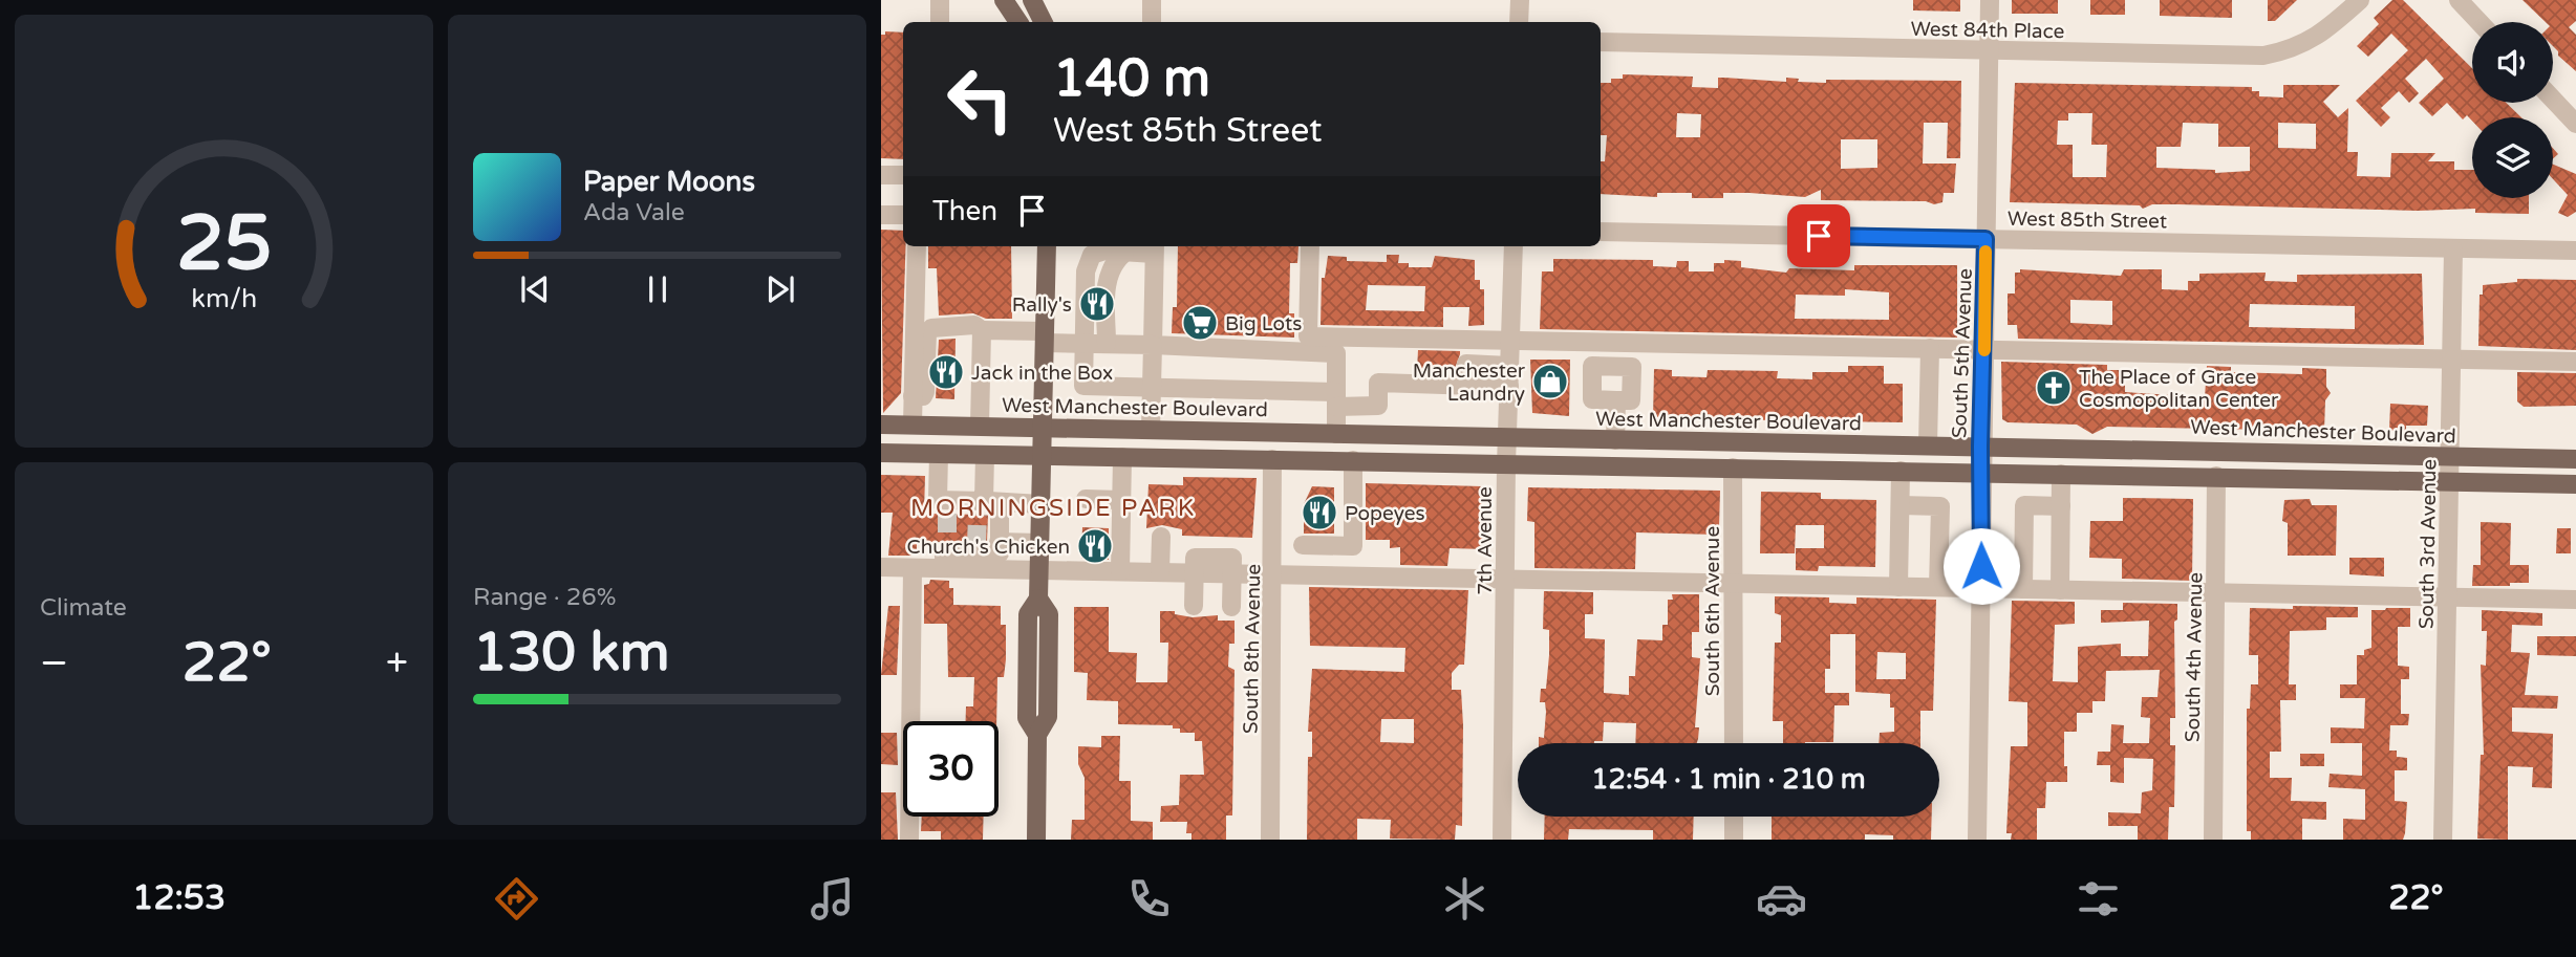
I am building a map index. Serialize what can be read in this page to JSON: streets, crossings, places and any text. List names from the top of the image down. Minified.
{"streets":{"main road":["West Manchester Boulevard"],"street":["West 84th Place","West 85th Street","South 5th Avenue","7th Avenue","South 3rd Avenue","South 6th Avenue","South 8th Avenue","South 4th Avenue"]},"crossings":[["West 84th Place","South 5th Avenue"],["West 85th Street","South 5th Avenue"],["West 85th Street","South 3rd Avenue"],["South 5th Avenue","West Manchester Boulevard"],["West Manchester Boulevard","7th Avenue"],["West Manchester Boulevard","South 3rd Avenue"]],"districts":["MORNINGSIDE PARK"],"places":{"restaurant":["Rally's","Jack in the Box","Popeyes","Church's Chicken"],"supermarket":["Big Lots"],"shop":["Manchester Laundry"],"church":["The Place of Grace Cosmopolitan Center"]},"page":{"turn":["140 m","West 85th Street"],"song":["Paper Moons","Ada Vale"],"then":"Then","tile":["Climate",["Range · 26%","130 km"]],"heat":["−","22°","+"],"limit":"30","trip":"12:54 · 1 min · 210 m","tabs":["12:53","22°"],"gauge":["25","km/h"]}}
